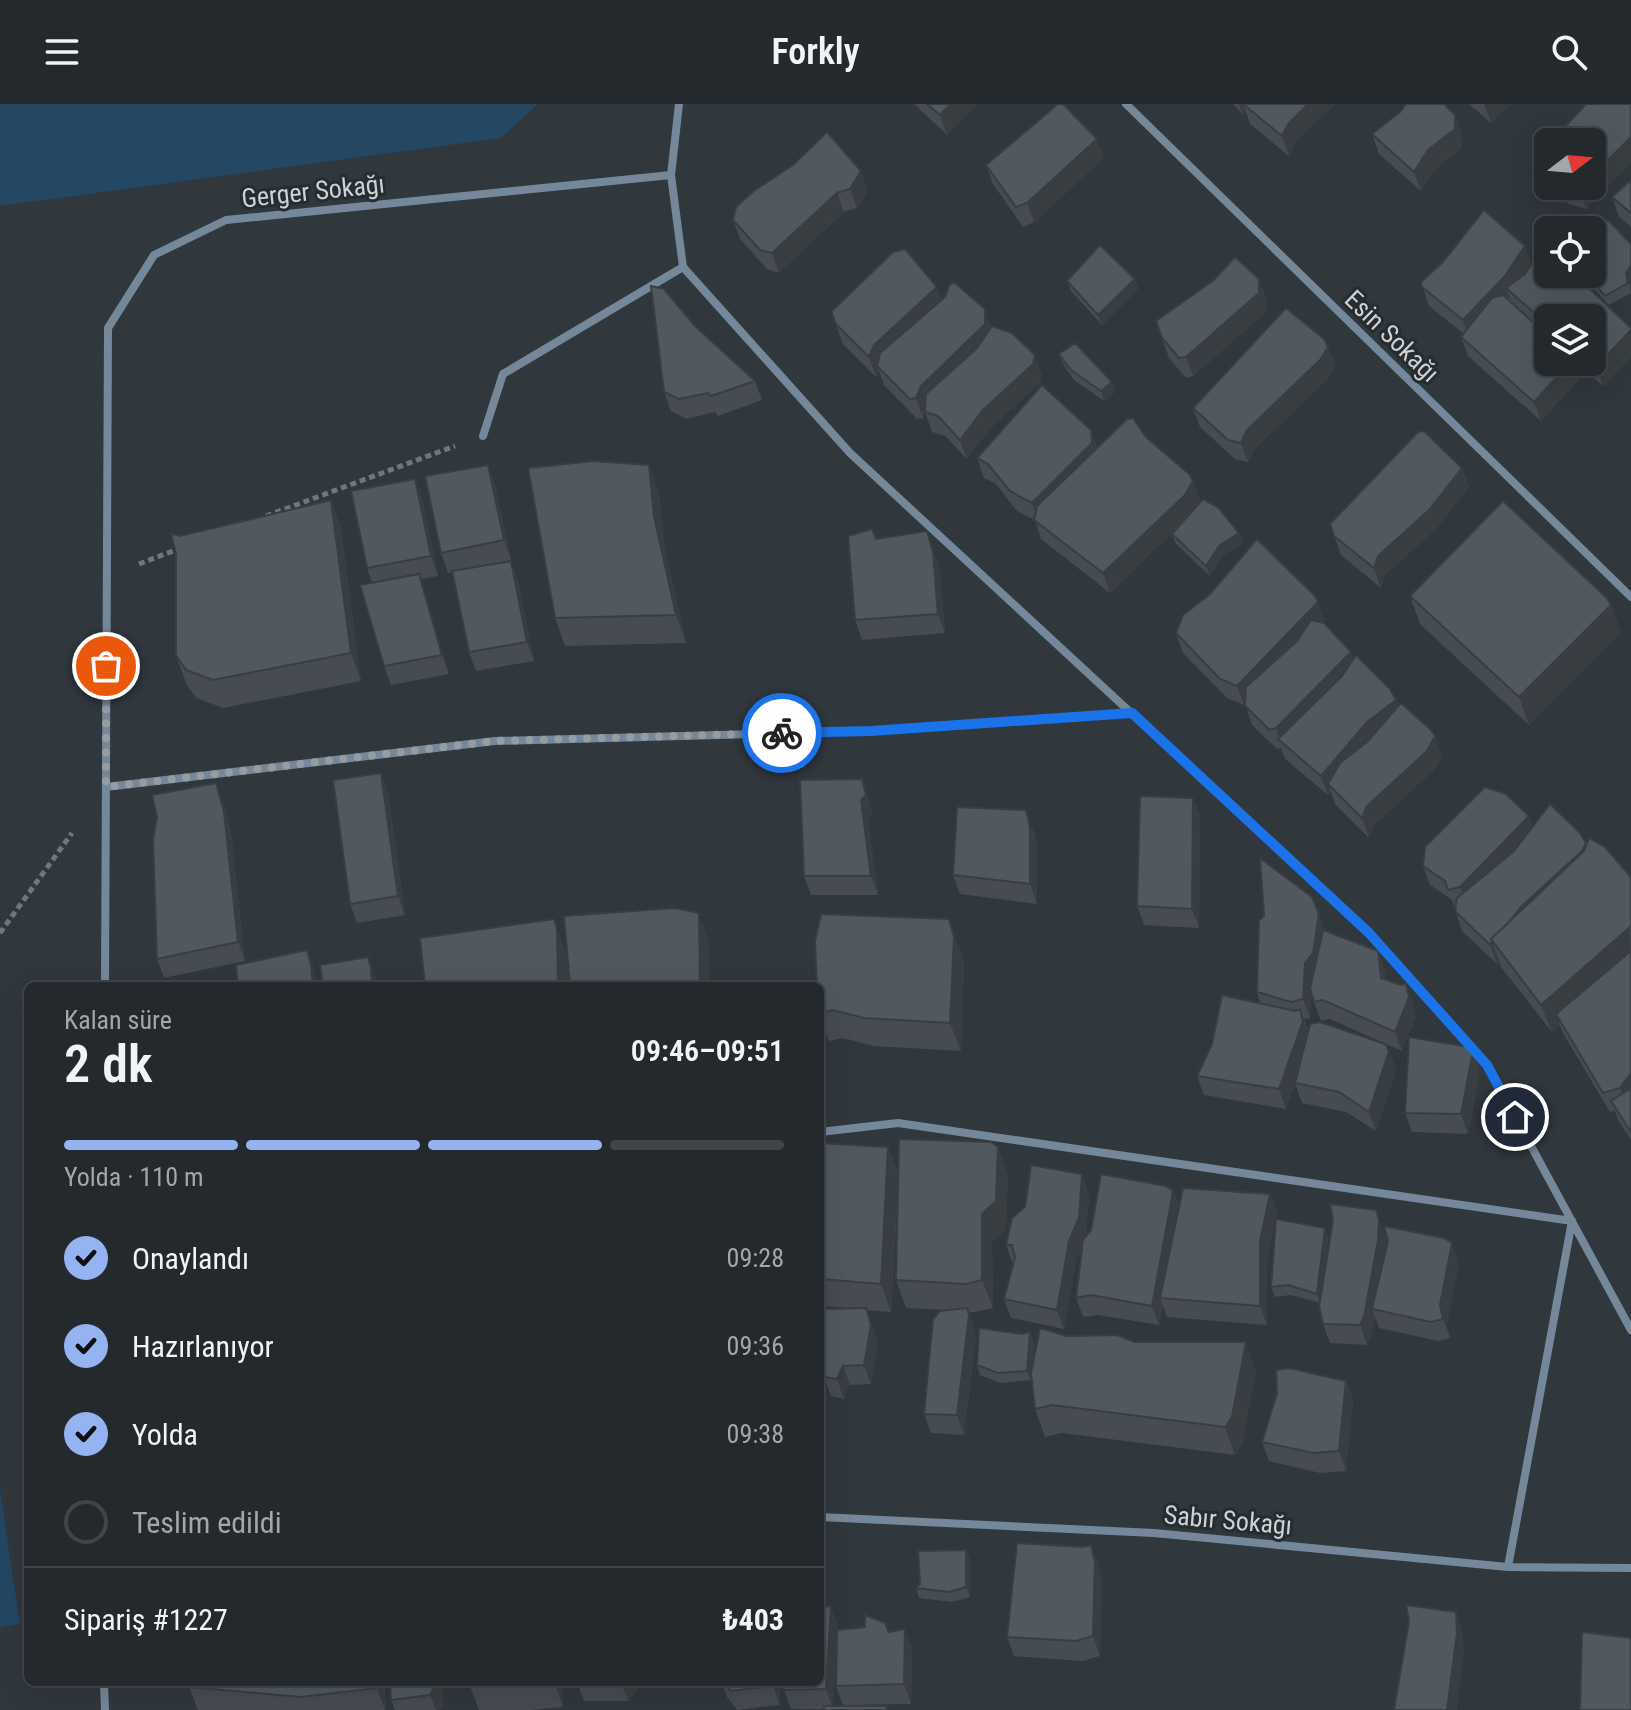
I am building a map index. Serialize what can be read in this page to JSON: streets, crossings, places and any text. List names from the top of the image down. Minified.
{"streets":{"street":["Gerger Sokağı","Esin Sokağı","Sabır Sokağı"]},"north":"right","page":{"header":"Forkly","heading":["2 dk","Kalan süre","09:46–09:51"],"panel":["Sipariş #1227","₺403"],"bar":"Yolda · 110 m","list":[["Onaylandı","09:28"],["Hazırlanıyor","09:36"],["Yolda","09:38"],"Teslim edildi"]}}
